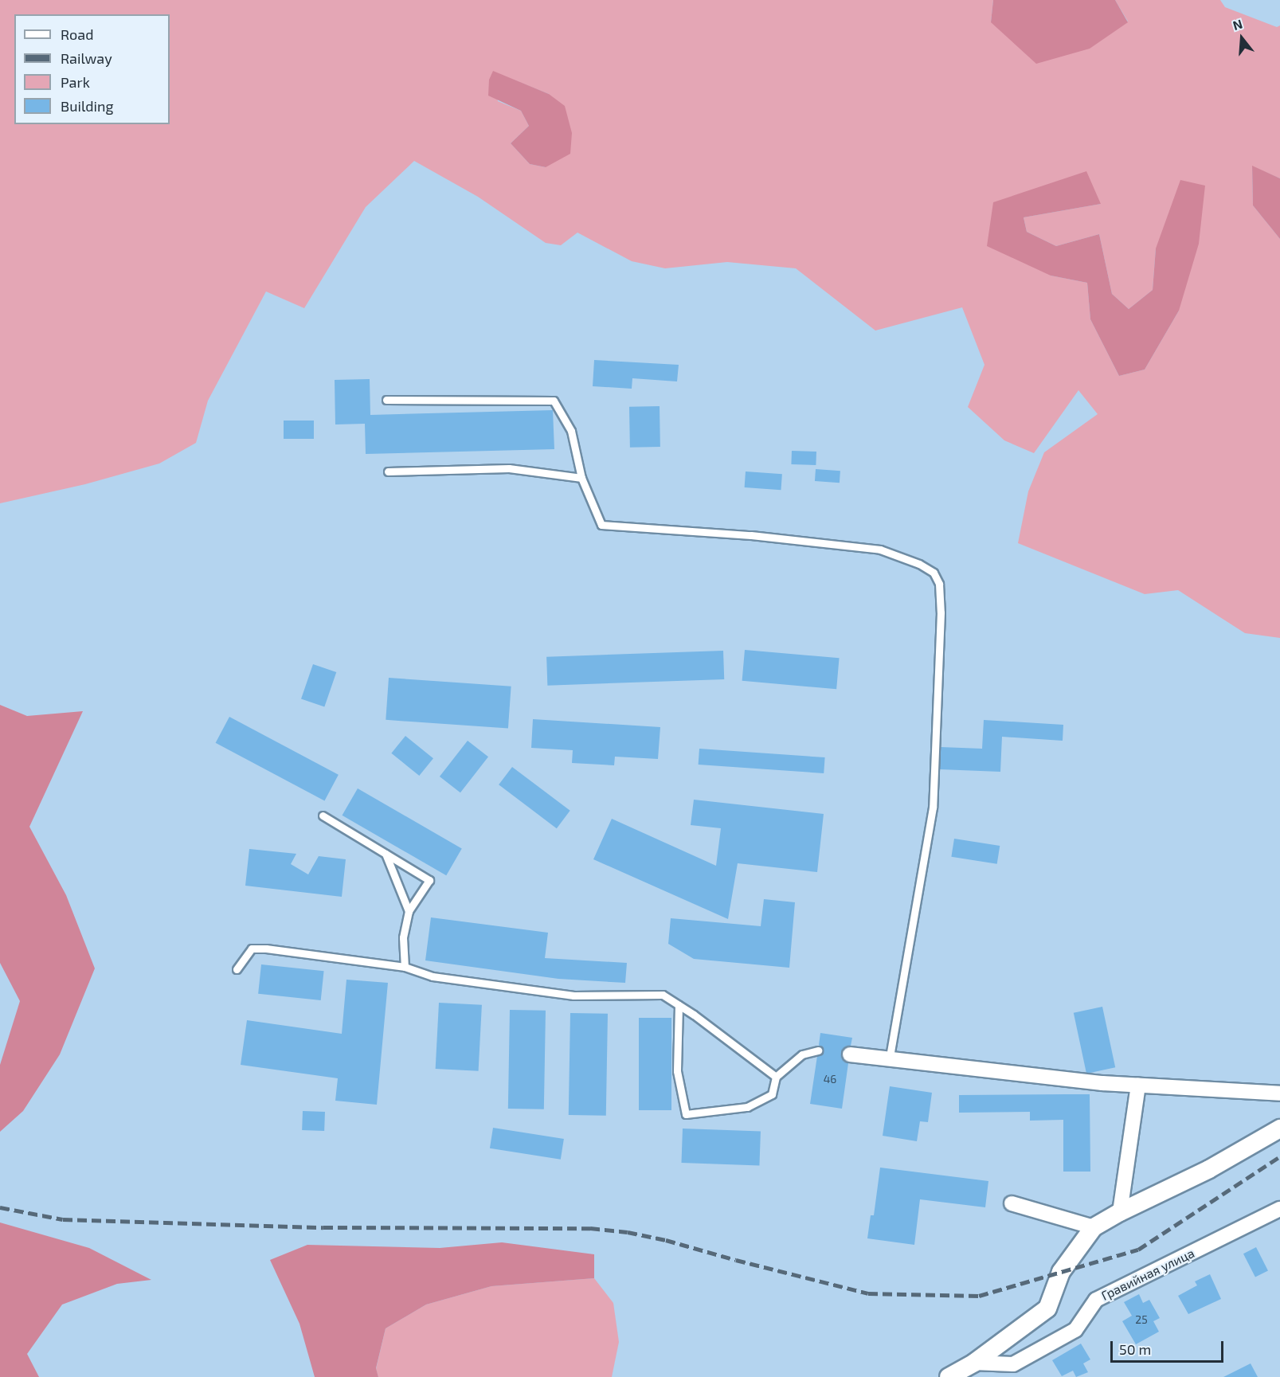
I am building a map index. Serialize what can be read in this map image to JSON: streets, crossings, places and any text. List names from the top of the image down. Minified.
{"streets":{"street":["Гравийная улица"]},"house_numbers":["46","25"],"legend":["Road","Railway","Park","Building"],"scale_bar":"50 m","north":"top"}
